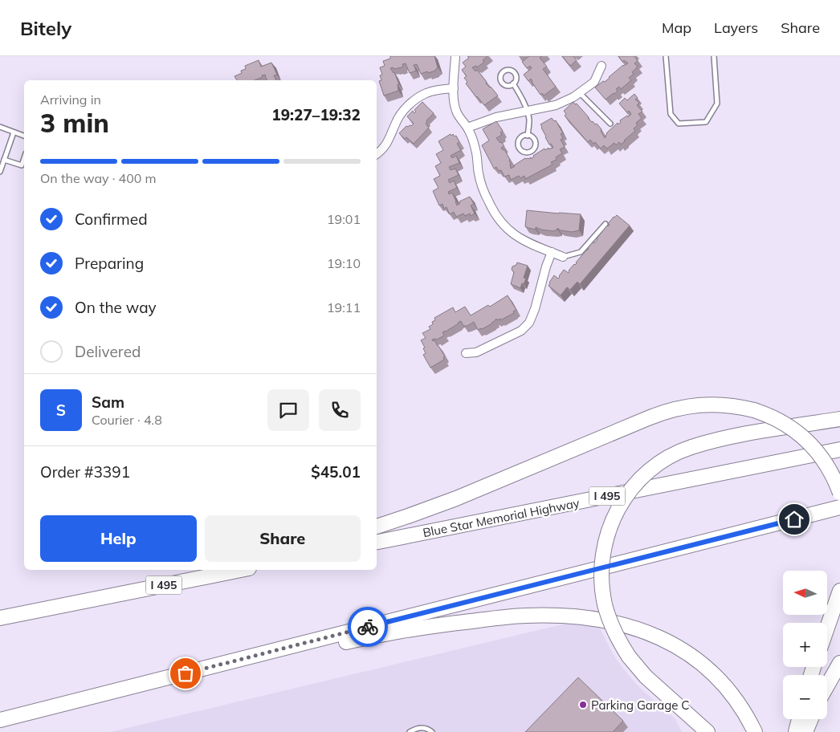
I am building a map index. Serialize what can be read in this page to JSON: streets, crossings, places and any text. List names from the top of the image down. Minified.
{"streets":{"highway":["I 495","Blue Star Memorial Highway"]},"places":["Parking Garage C"],"north":"left","page":{"header":"Bitely","nav":["Map","Layers","Share"],"heading":["3 min","Arriving in","19:27–19:32"],"panel":["Sam","Courier · 4.8","Order #3391","$45.01"],"bar":"On the way · 400 m","list":[["Confirmed","19:01"],["Preparing","19:10"],["On the way","19:11"],"Delivered"],"round":"S","buttons":["Help","Share"],"map_buttons":["+","−"]}}
